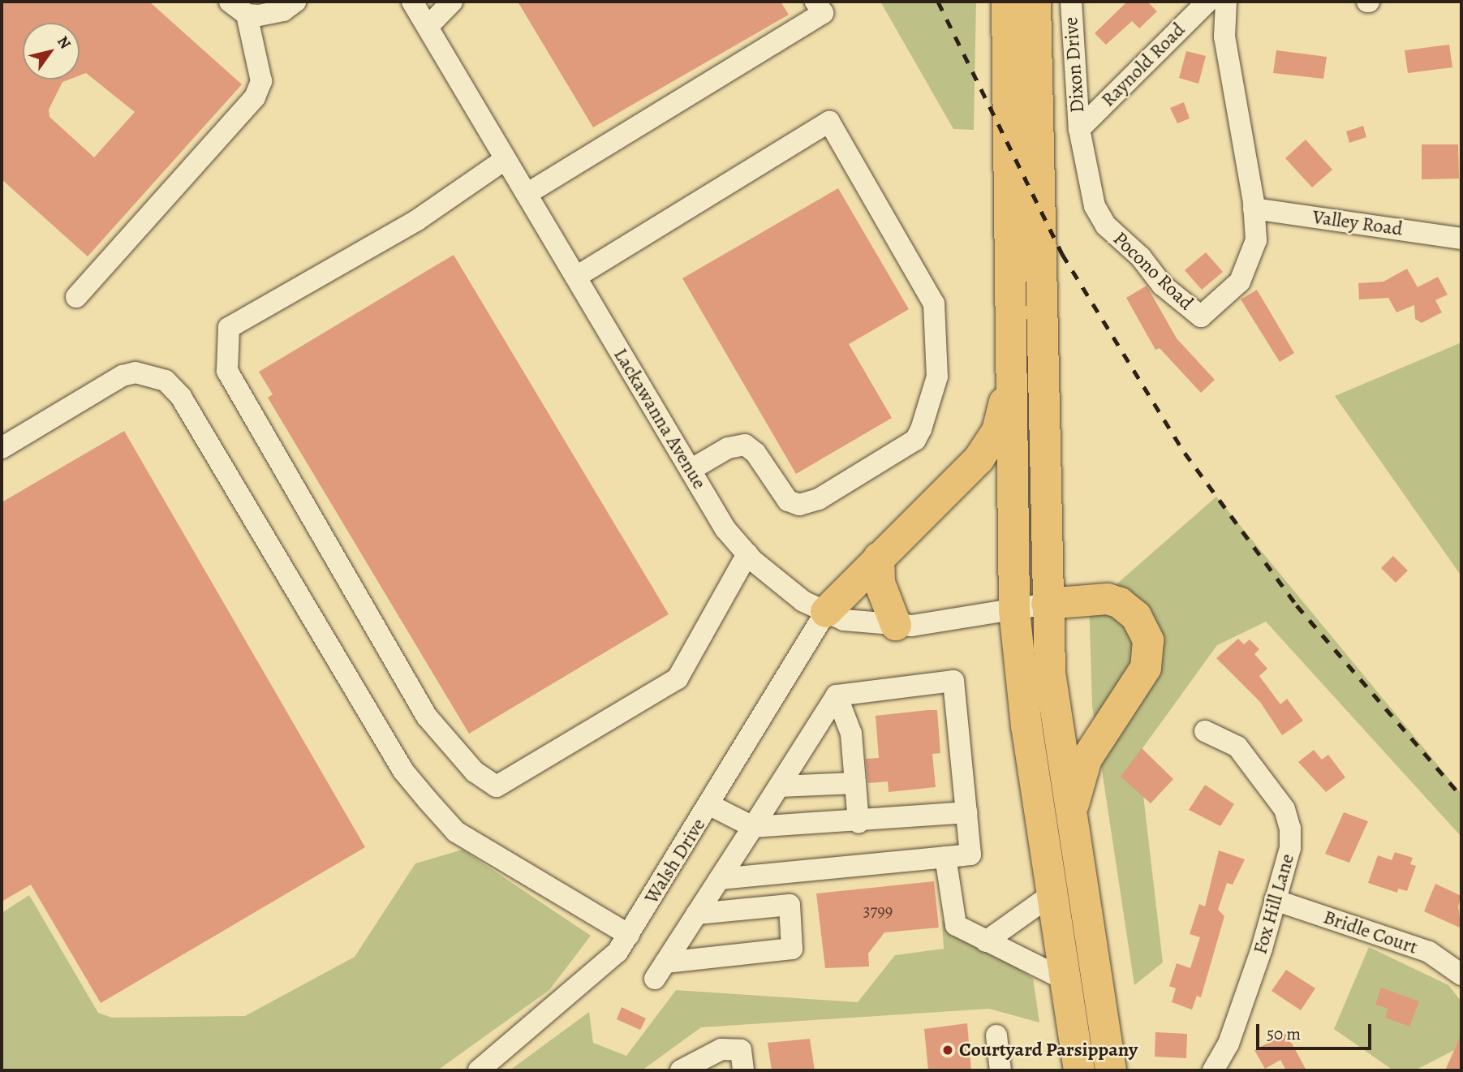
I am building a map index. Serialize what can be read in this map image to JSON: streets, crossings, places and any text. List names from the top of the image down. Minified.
{"streets":{"street":["Dixon Drive","Raynold Road","Valley Road","Pocono Road","Lackawanna Avenue","Walsh Drive","Fox Hill Lane","Bridle Court"]},"crossings":[["Dixon Drive","Raynold Road"],["Dixon Drive","Pocono Road"],["Raynold Road","Pocono Road"],["Valley Road","Pocono Road"],["Lackawanna Avenue","Walsh Drive"],["Fox Hill Lane","Bridle Court"]],"places":["Courtyard Parsippany"],"house_numbers":["3799"],"scale_bar":"50 m","north":"top right"}
